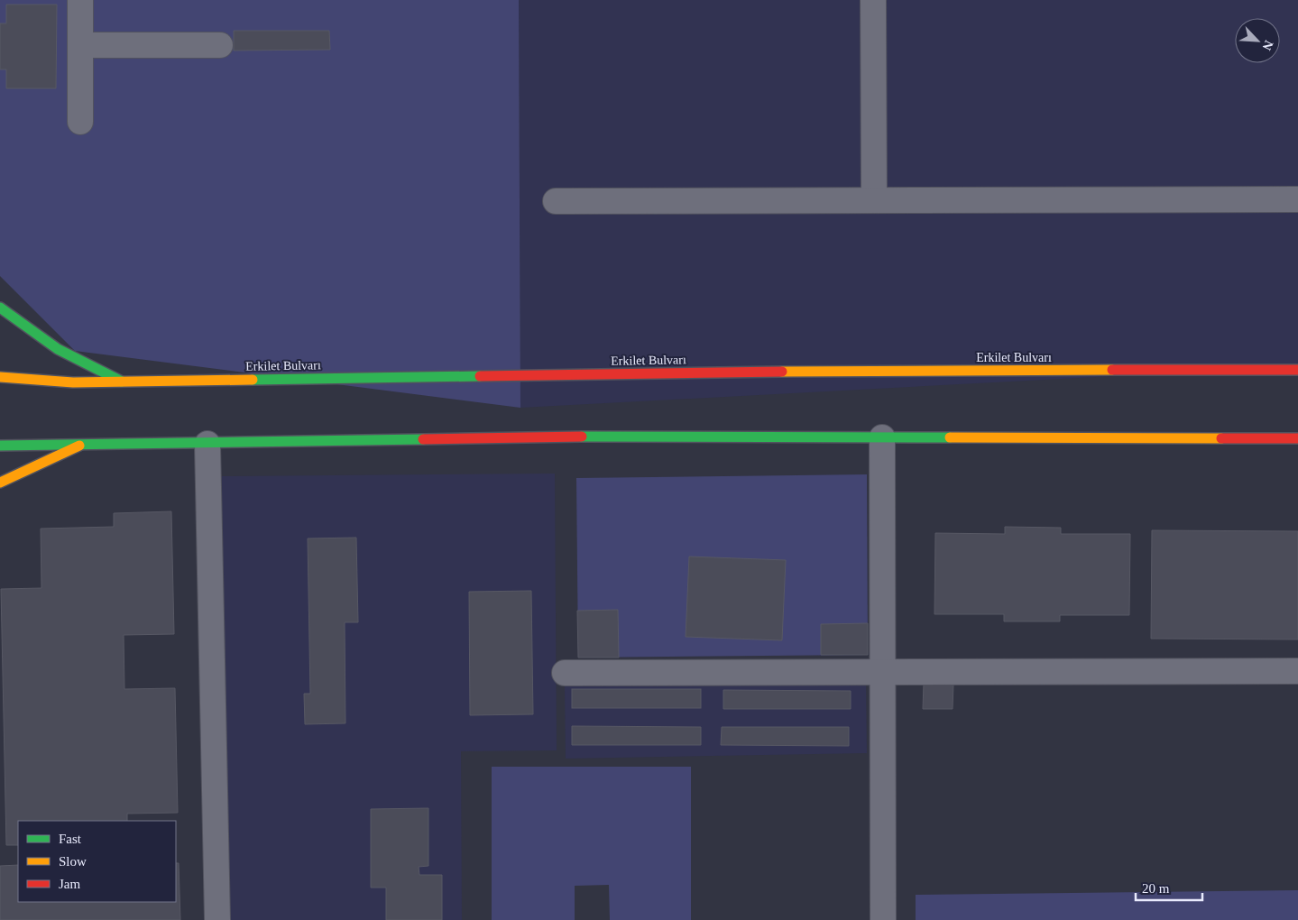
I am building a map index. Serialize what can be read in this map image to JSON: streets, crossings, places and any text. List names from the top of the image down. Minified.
{"streets":{"main road":["Erkilet Bulvarı"]},"legend":["Fast","Slow","Jam"],"scale_bar":"20 m","north":"bottom right"}
